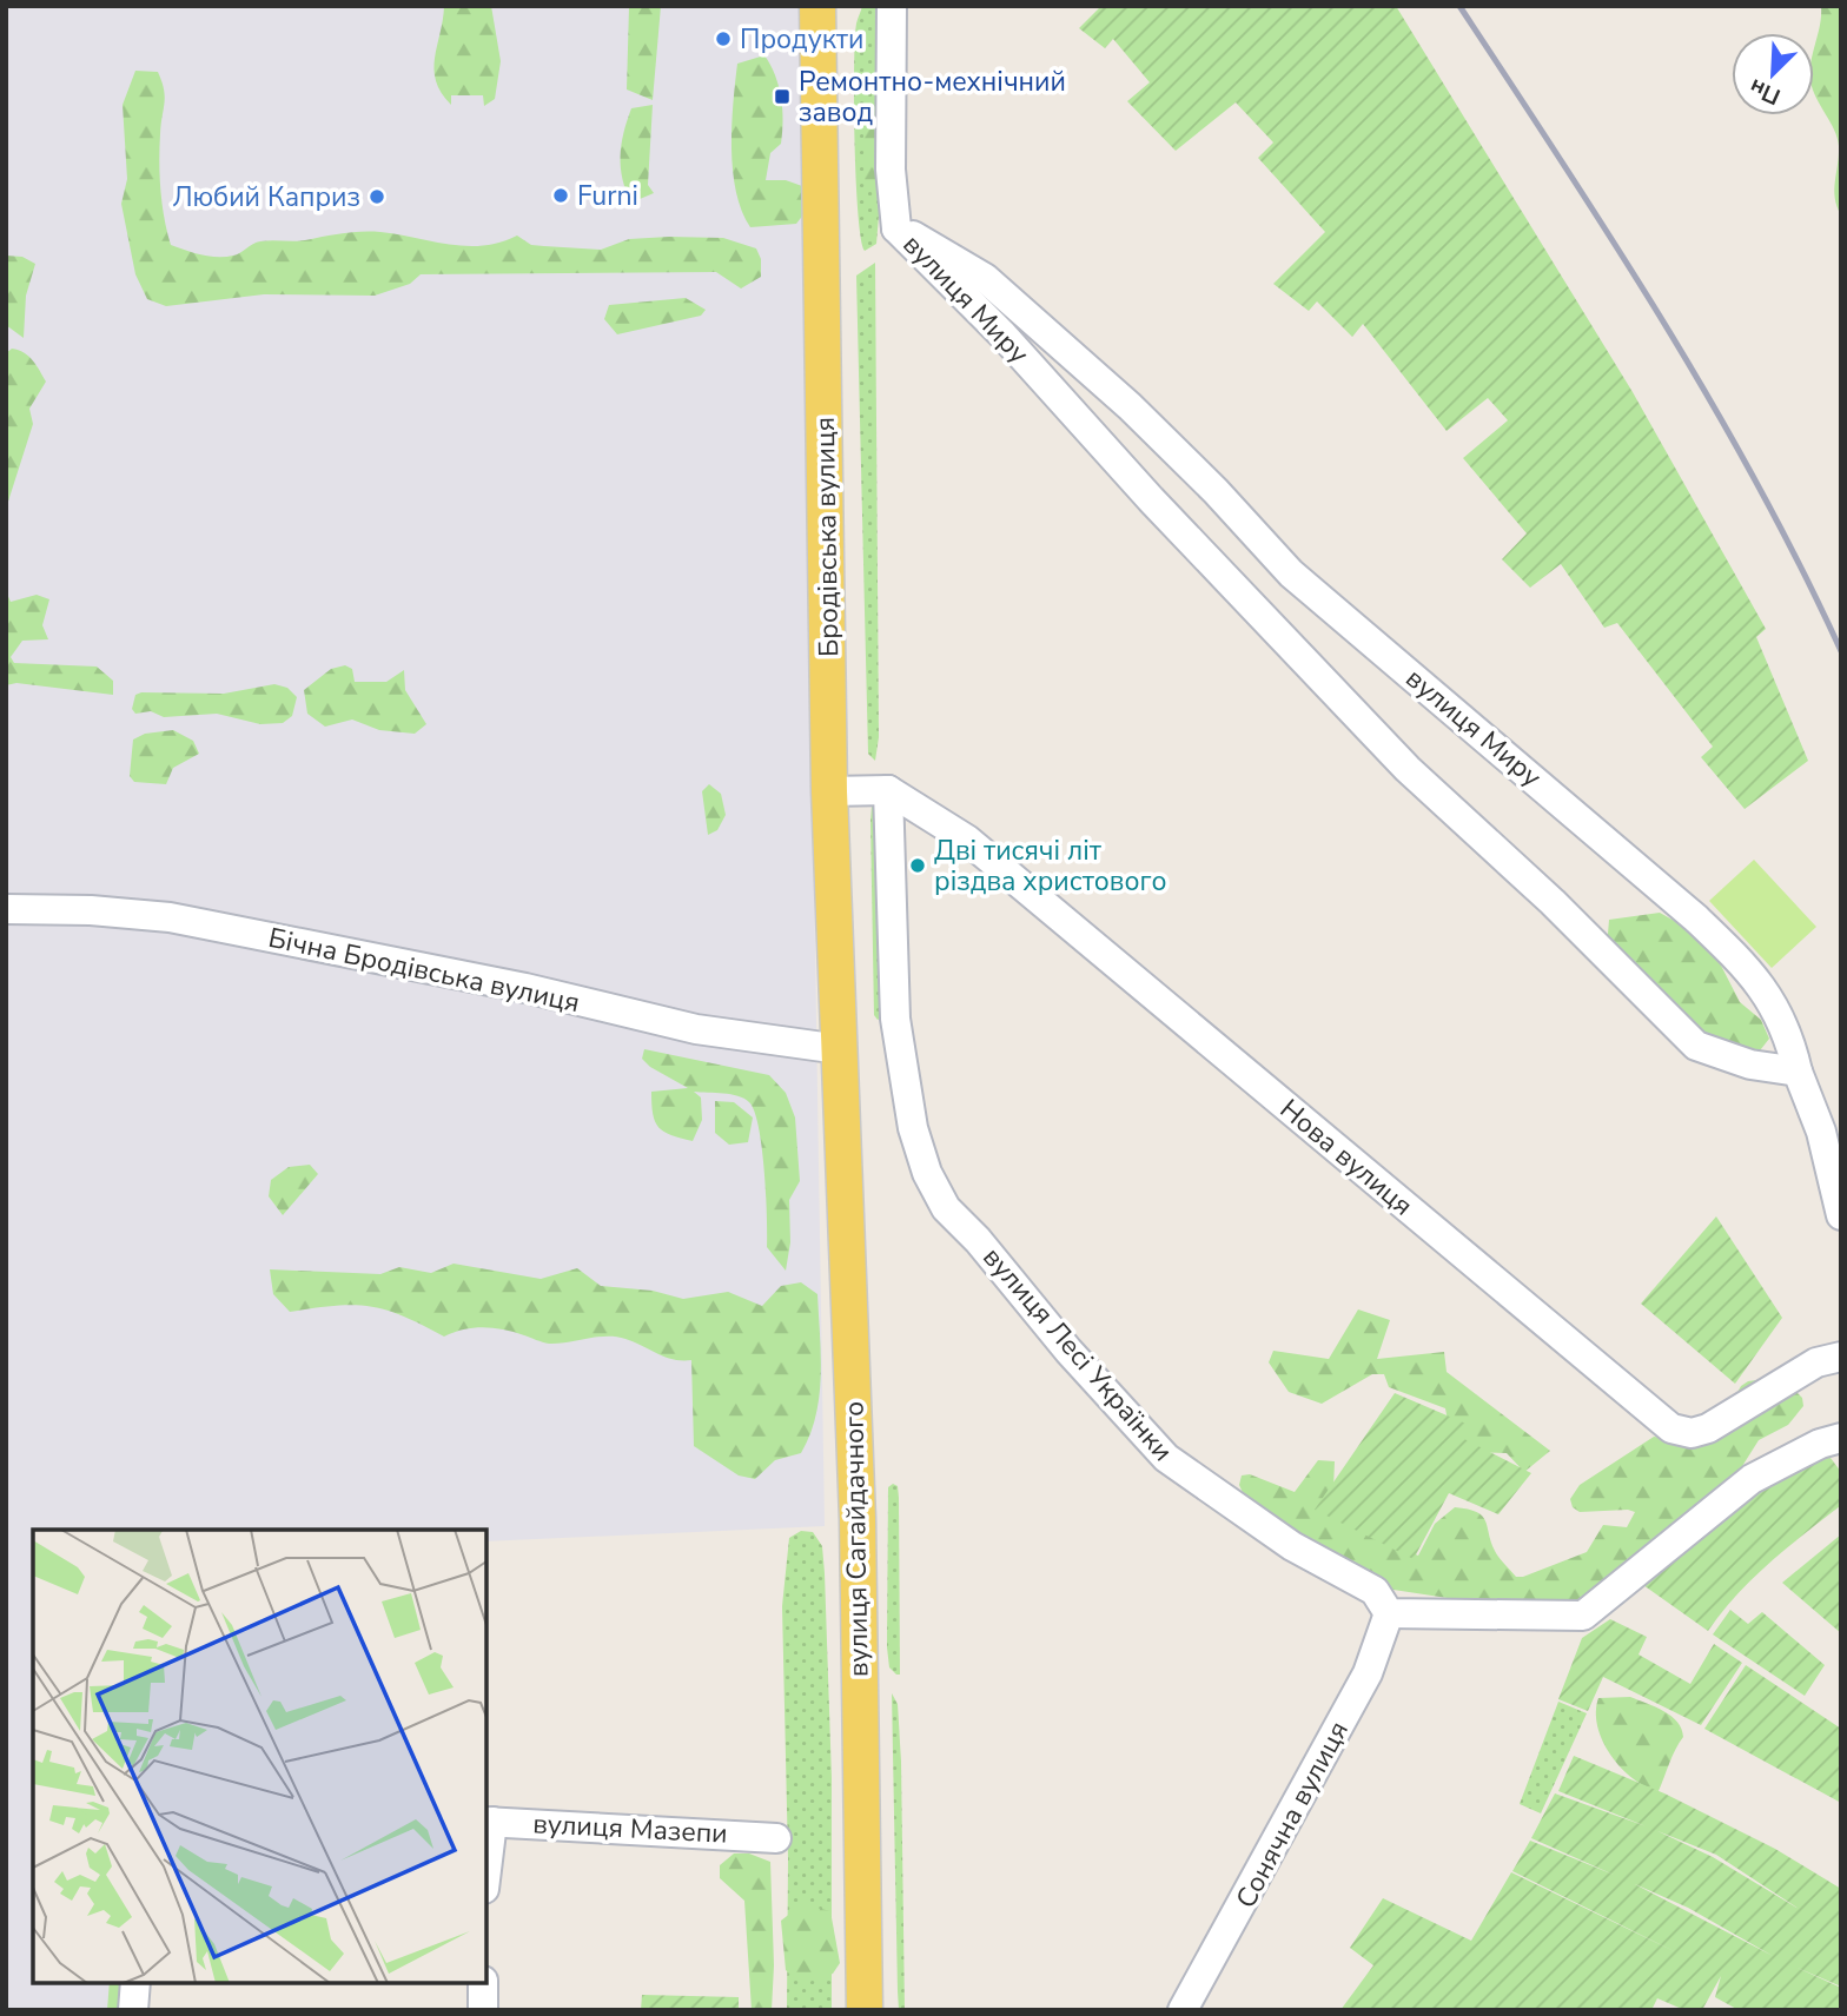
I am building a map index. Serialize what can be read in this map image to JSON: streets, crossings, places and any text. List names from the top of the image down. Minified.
{"streets":{"main road":["Бродівська вулиця","вулиця Сагайдачного"],"street":["вулиця Миру","Бічна Бродівська вулиця","Нова вулиця","вулиця Лесі Українки","Сонячна вулиця","вулиця Мазепи"]},"crossings":[["Бродівська вулиця","Бічна Бродівська вулиця"],["Бродівська вулиця","вулиця Сагайдачного"],["Бічна Бродівська вулиця","вулиця Сагайдачного"],["Нова вулиця","вулиця Лесі Українки"],["вулиця Лесі Українки","Сонячна вулиця"]],"places":{"other":["Продукти","Furni","Любий Каприз","Дві тисячі літ різдва христового"],"transit":["Ремонтно-мехнічний завод"]},"north":"bottom left"}
